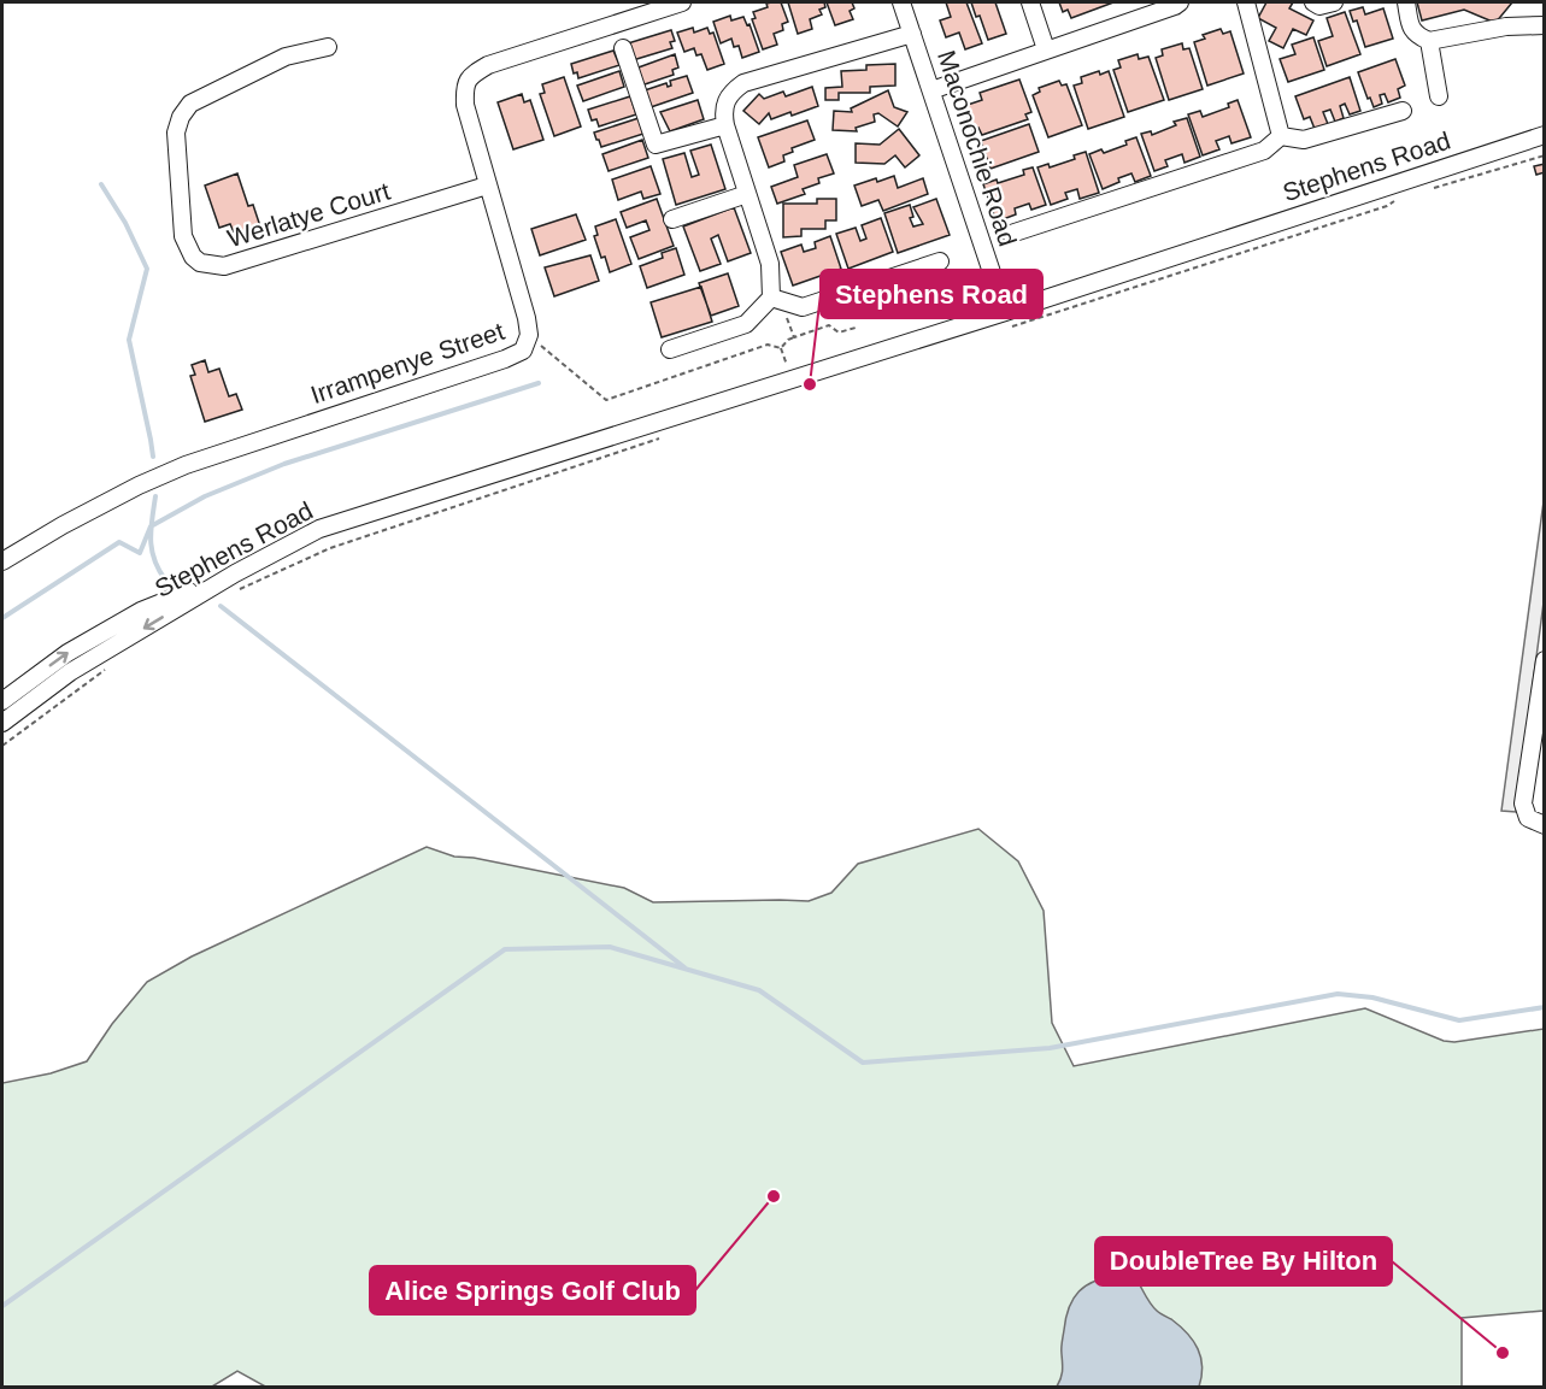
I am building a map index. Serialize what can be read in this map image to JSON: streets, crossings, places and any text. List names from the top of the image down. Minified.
{"streets":{"street":["Maconochie Road","Stephens Road","Werlatye Court","Irrampenye Street"]},"crossings":[["Maconochie Road","Stephens Road"],["Werlatye Court","Irrampenye Street"]],"places":["Stephens Road","Alice Springs Golf Club","DoubleTree By Hilton"]}
